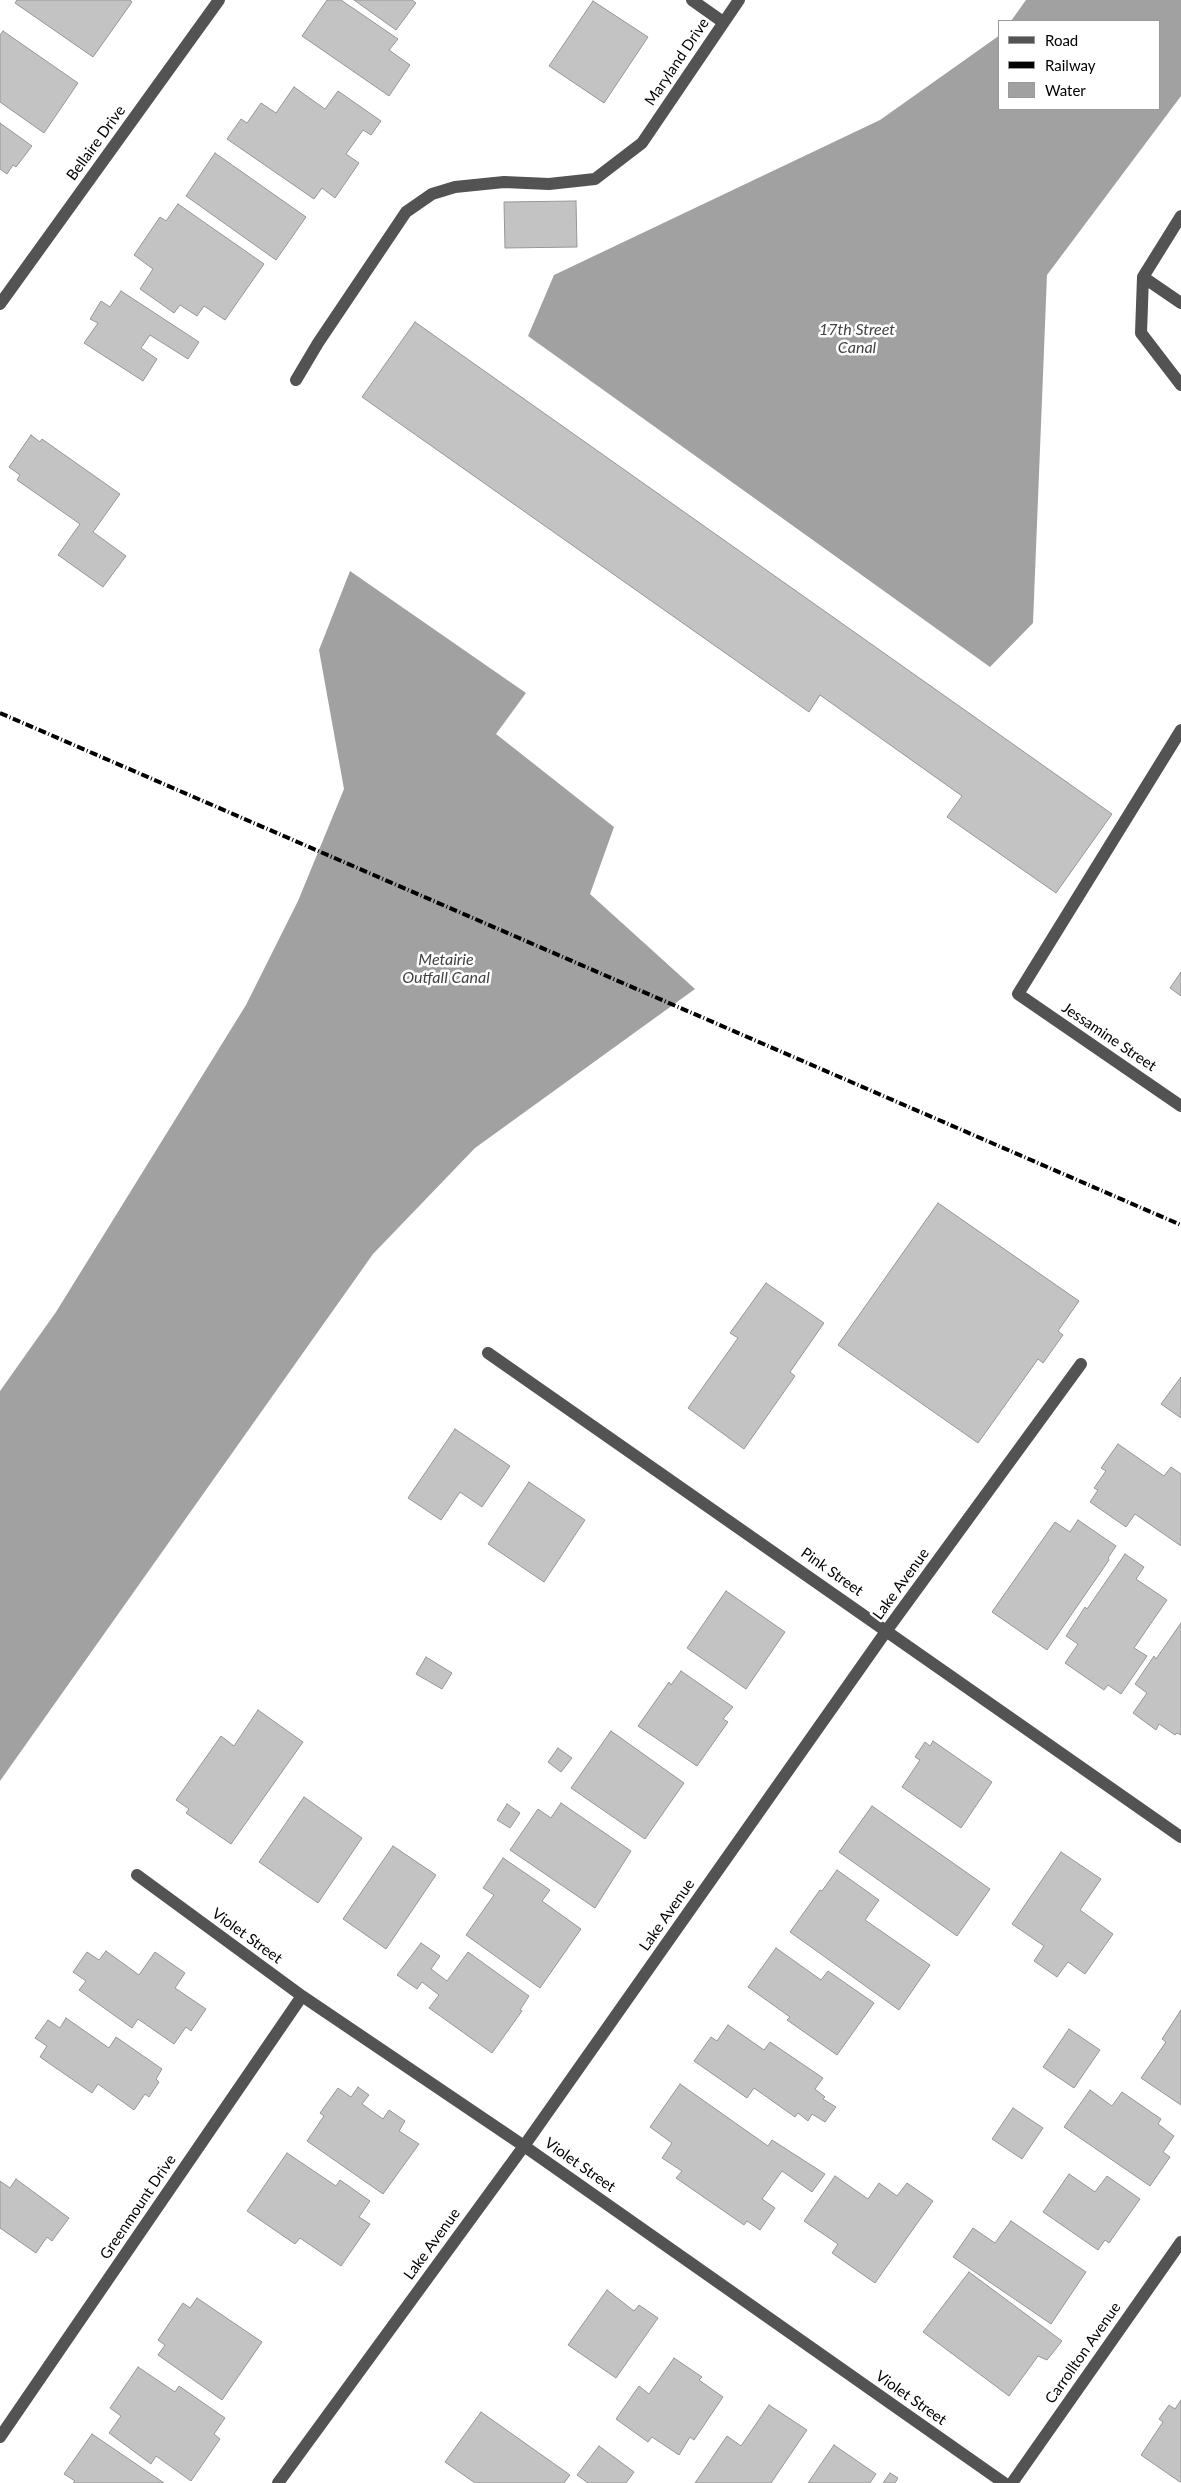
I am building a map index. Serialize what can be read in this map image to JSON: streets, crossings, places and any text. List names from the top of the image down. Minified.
{"streets":{"street":["Maryland Drive","Bellaire Drive","Jessamine Street","Pink Street","Lake Avenue","Violet Street","Greenmount Drive","Carrollton Avenue"]},"crossings":[["Pink Street","Lake Avenue"],["Lake Avenue","Violet Street"],["Violet Street","Greenmount Drive"]],"water":["17th Street Canal","Metairie Outfall Canal"],"legend":["Road","Railway","Water"]}
